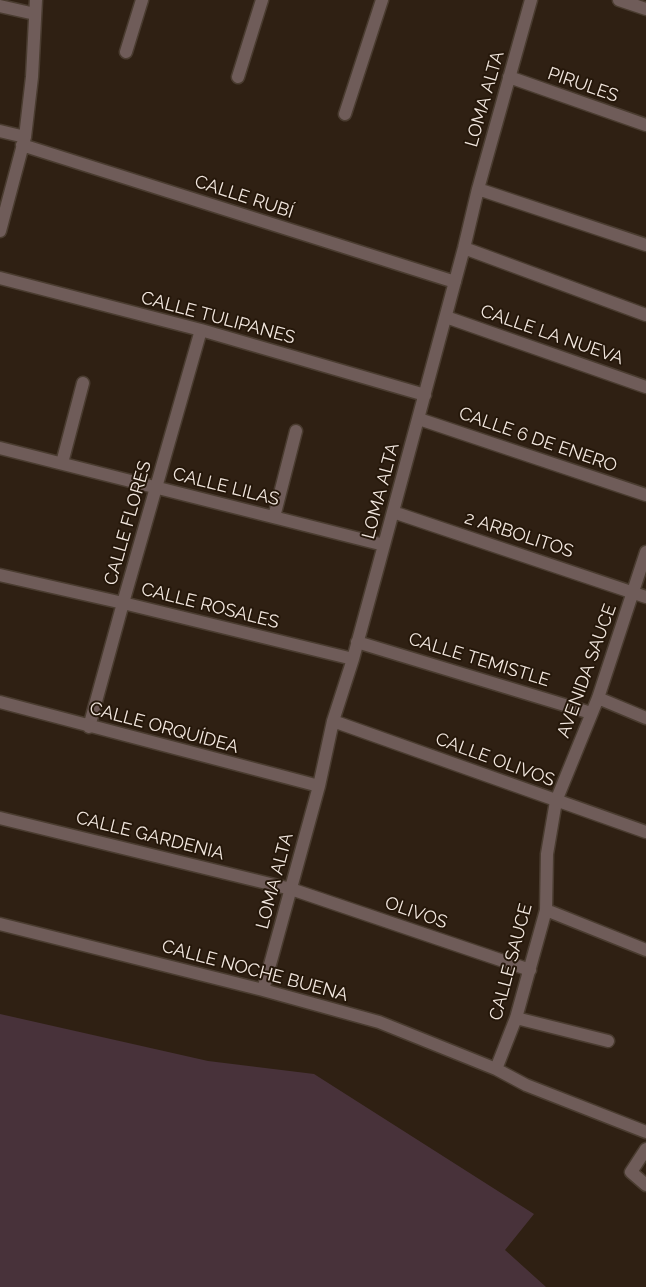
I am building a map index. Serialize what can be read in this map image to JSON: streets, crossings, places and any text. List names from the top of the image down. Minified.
{"streets":{"street":["PIRULES","LOMA ALTA","CALLE RUBÍ","CALLE TULIPANES","CALLE LA NUEVA","CALLE 6 DE ENERO","CALLE LILAS","CALLE FLORES","2 ARBOLITOS","CALLE ROSALES","CALLE TEMISTLE","AVENIDA SAUCE","CALLE ORQUÍDEA","CALLE OLIVOS","CALLE GARDENIA","OLIVOS","CALLE SAUCE","CALLE NOCHE BUENA"]},"crossings":[["PIRULES","LOMA ALTA"],["LOMA ALTA","CALLE RUBÍ"],["LOMA ALTA","CALLE TULIPANES"],["LOMA ALTA","CALLE LA NUEVA"],["LOMA ALTA","CALLE 6 DE ENERO"],["LOMA ALTA","CALLE LILAS"],["LOMA ALTA","2 ARBOLITOS"],["LOMA ALTA","CALLE ROSALES"],["LOMA ALTA","CALLE TEMISTLE"],["LOMA ALTA","CALLE ORQUÍDEA"],["LOMA ALTA","CALLE OLIVOS"],["LOMA ALTA","CALLE GARDENIA"],["LOMA ALTA","OLIVOS"],["LOMA ALTA","CALLE NOCHE BUENA"],["CALLE TULIPANES","CALLE FLORES"],["CALLE LILAS","CALLE FLORES"],["CALLE FLORES","CALLE ROSALES"],["CALLE FLORES","CALLE ORQUÍDEA"],["2 ARBOLITOS","AVENIDA SAUCE"],["CALLE TEMISTLE","AVENIDA SAUCE"],["AVENIDA SAUCE","CALLE OLIVOS"],["AVENIDA SAUCE","CALLE SAUCE"],["CALLE OLIVOS","CALLE SAUCE"],["CALLE GARDENIA","OLIVOS"],["OLIVOS","CALLE SAUCE"],["CALLE SAUCE","CALLE NOCHE BUENA"]]}
